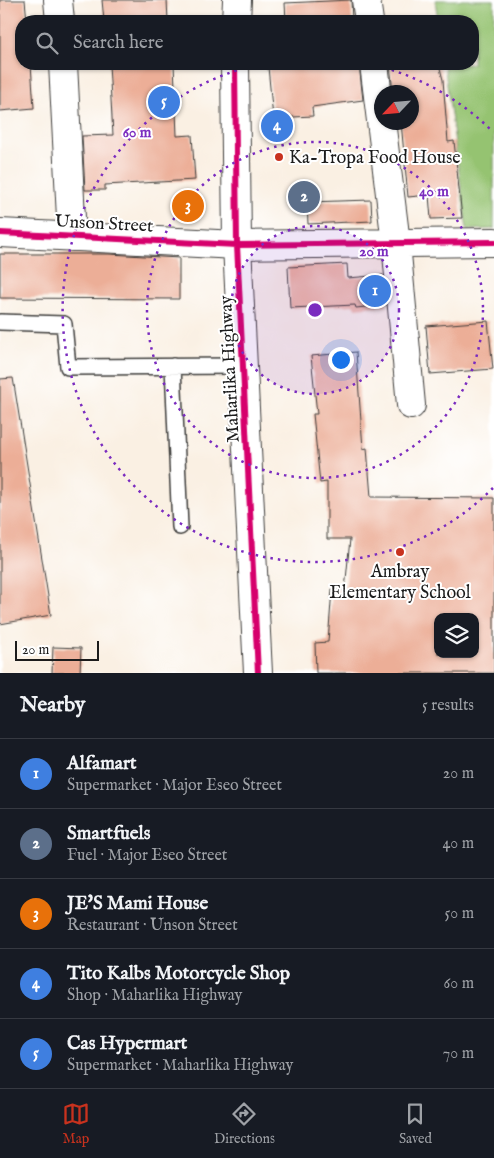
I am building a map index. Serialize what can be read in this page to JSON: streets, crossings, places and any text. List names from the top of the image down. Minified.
{"streets":{"street":["Unson Street","Maharlika Highway"]},"crossings":[["Unson Street","Maharlika Highway"]],"places":["Ka-Tropa Food House","Ambray Elementary School"],"scale_bar":"20 m","north":"bottom left","page":{"search":"Search here","pins":["5","4","2","3","1"],"scale":"20 m","heading":["Nearby","5 results"],"list":[{"mark":"1","name":"Alfamart","note":"Supermarket · Major Eseo Street","value":"20 m"},{"mark":"2","name":"Smartfuels","note":"Fuel · Major Eseo Street","value":"40 m"},{"mark":"3","name":"JE'S Mami House","note":"Restaurant · Unson Street","value":"50 m"},{"mark":"4","name":"Tito Kalbs Motorcycle Shop","note":"Shop · Maharlika Highway","value":"60 m"},{"mark":"5","name":"Cas Hypermart","note":"Supermarket · Maharlika Highway","value":"70 m"}],"nav":["Map","Directions","Saved"]},"rings":["60 m","40 m","20 m"]}
